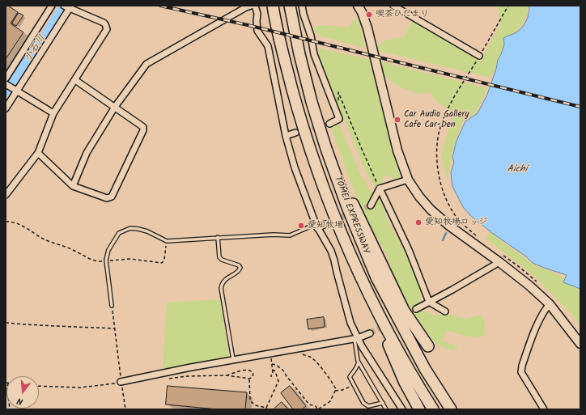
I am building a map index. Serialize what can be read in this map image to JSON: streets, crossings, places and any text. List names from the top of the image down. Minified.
{"streets":{"highway":["TOMEI EXPRESSWAY"]},"water":["小石川","Aichi"],"places":["喫茶ひだまり","Car Audio Gallery Cafe Car-Den","愛知牧場ロッジ","愛知牧場"],"north":"bottom"}
